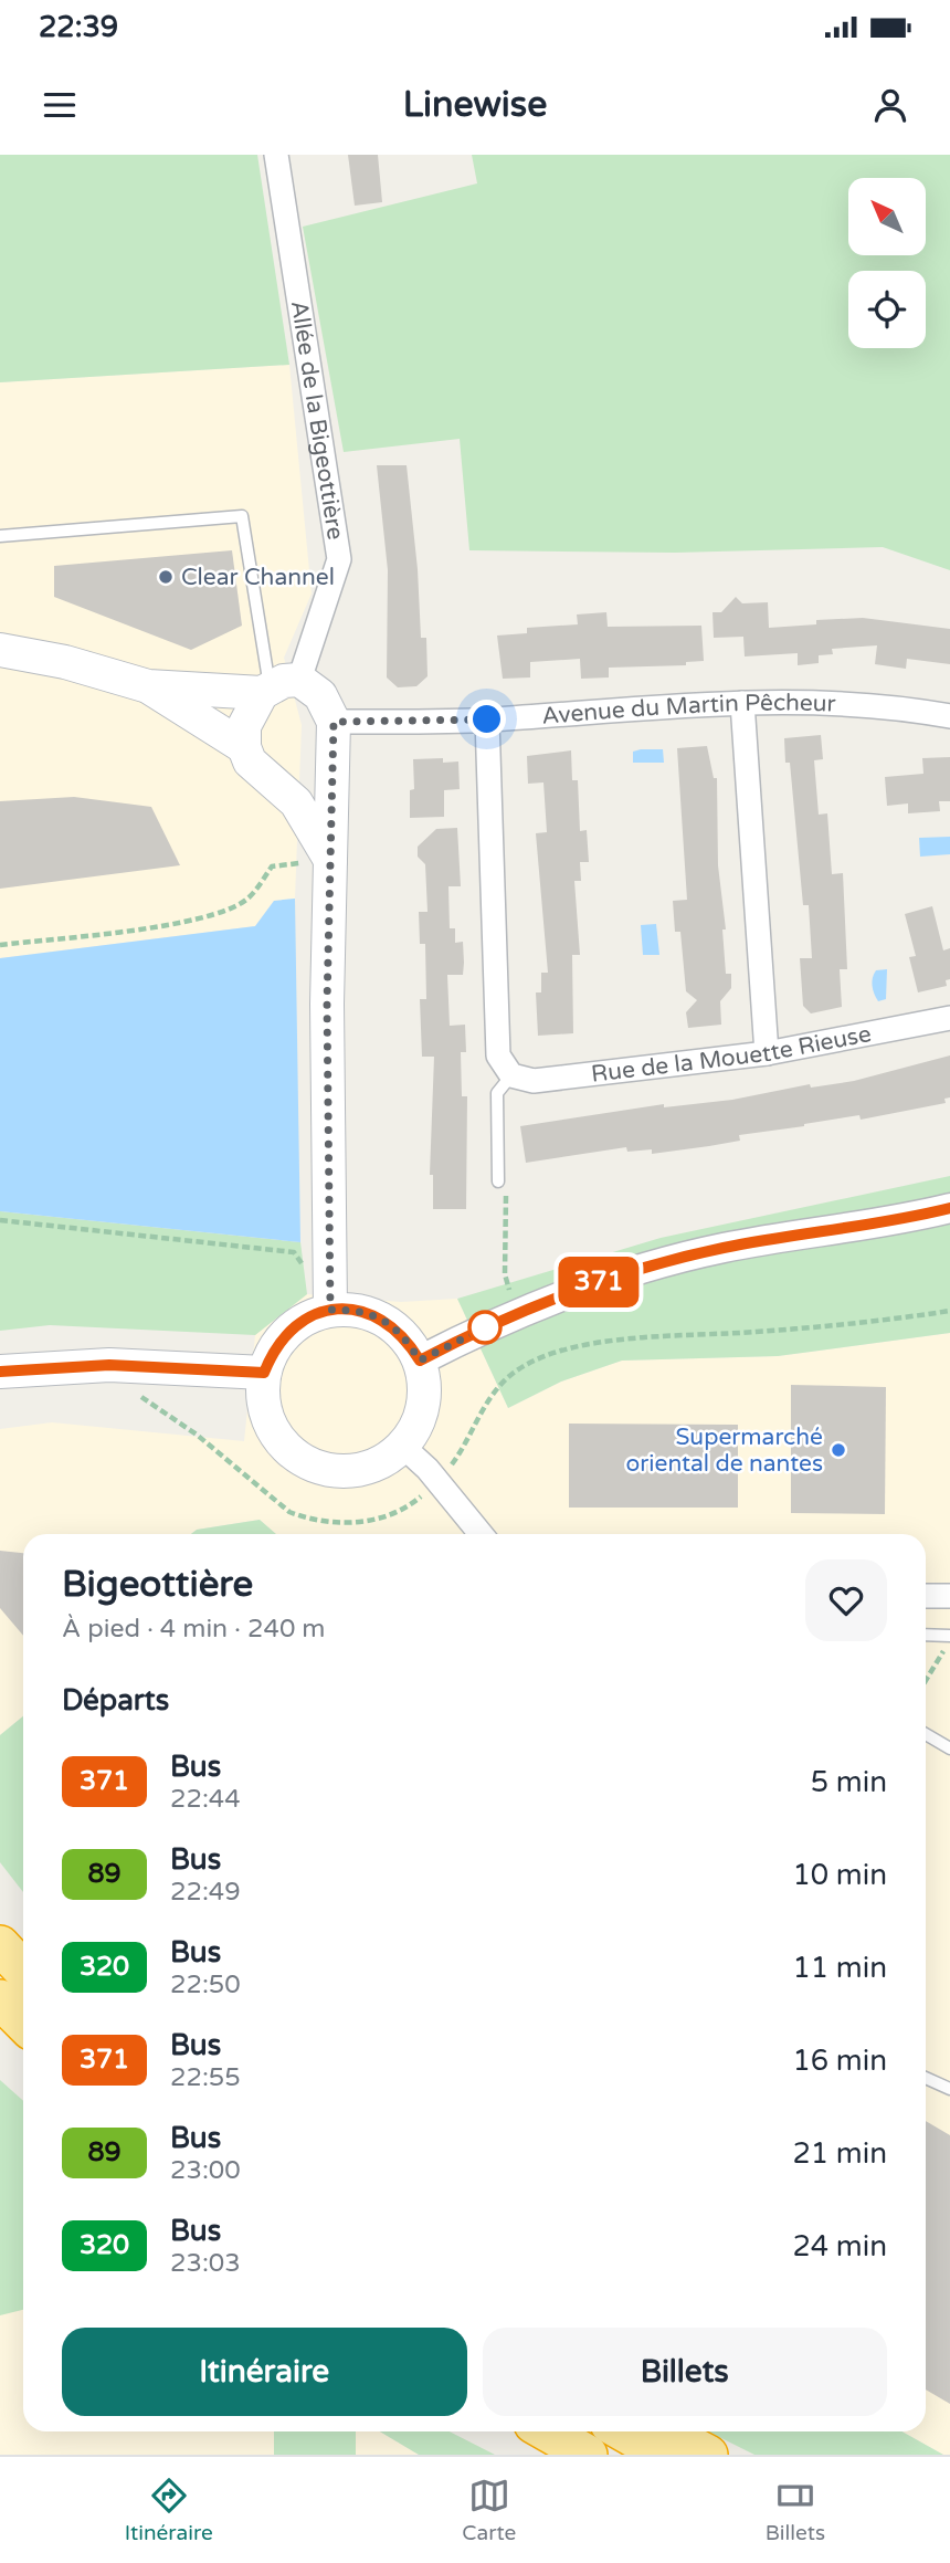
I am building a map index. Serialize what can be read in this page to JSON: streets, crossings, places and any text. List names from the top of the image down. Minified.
{"streets":{"street":["Allée de la Bigeottière","Avenue du Martin Pêcheur","Rue de la Mouette Rieuse"]},"places":["Clear Channel","Supermarché oriental de nantes"],"lines":["bus line 371"],"north":"top left","page":{"status":"22:39","header":"Linewise","on_map":"371","heading":[["Bigeottière","À pied · 4 min · 240 m"],"Départs"],"list":[{"mark":"371","name":"Bus","note":"22:44","value":"5 min"},{"mark":"89","name":"Bus","note":"22:49","value":"10 min"},{"mark":"320","name":"Bus","note":"22:50","value":"11 min"},{"mark":"371","name":"Bus","note":"22:55","value":"16 min"},{"mark":"89","name":"Bus","note":"23:00","value":"21 min"},{"mark":"320","name":"Bus","note":"23:03","value":"24 min"}],"buttons":["Itinéraire","Billets"],"tabs":["Itinéraire","Carte","Billets"]}}
